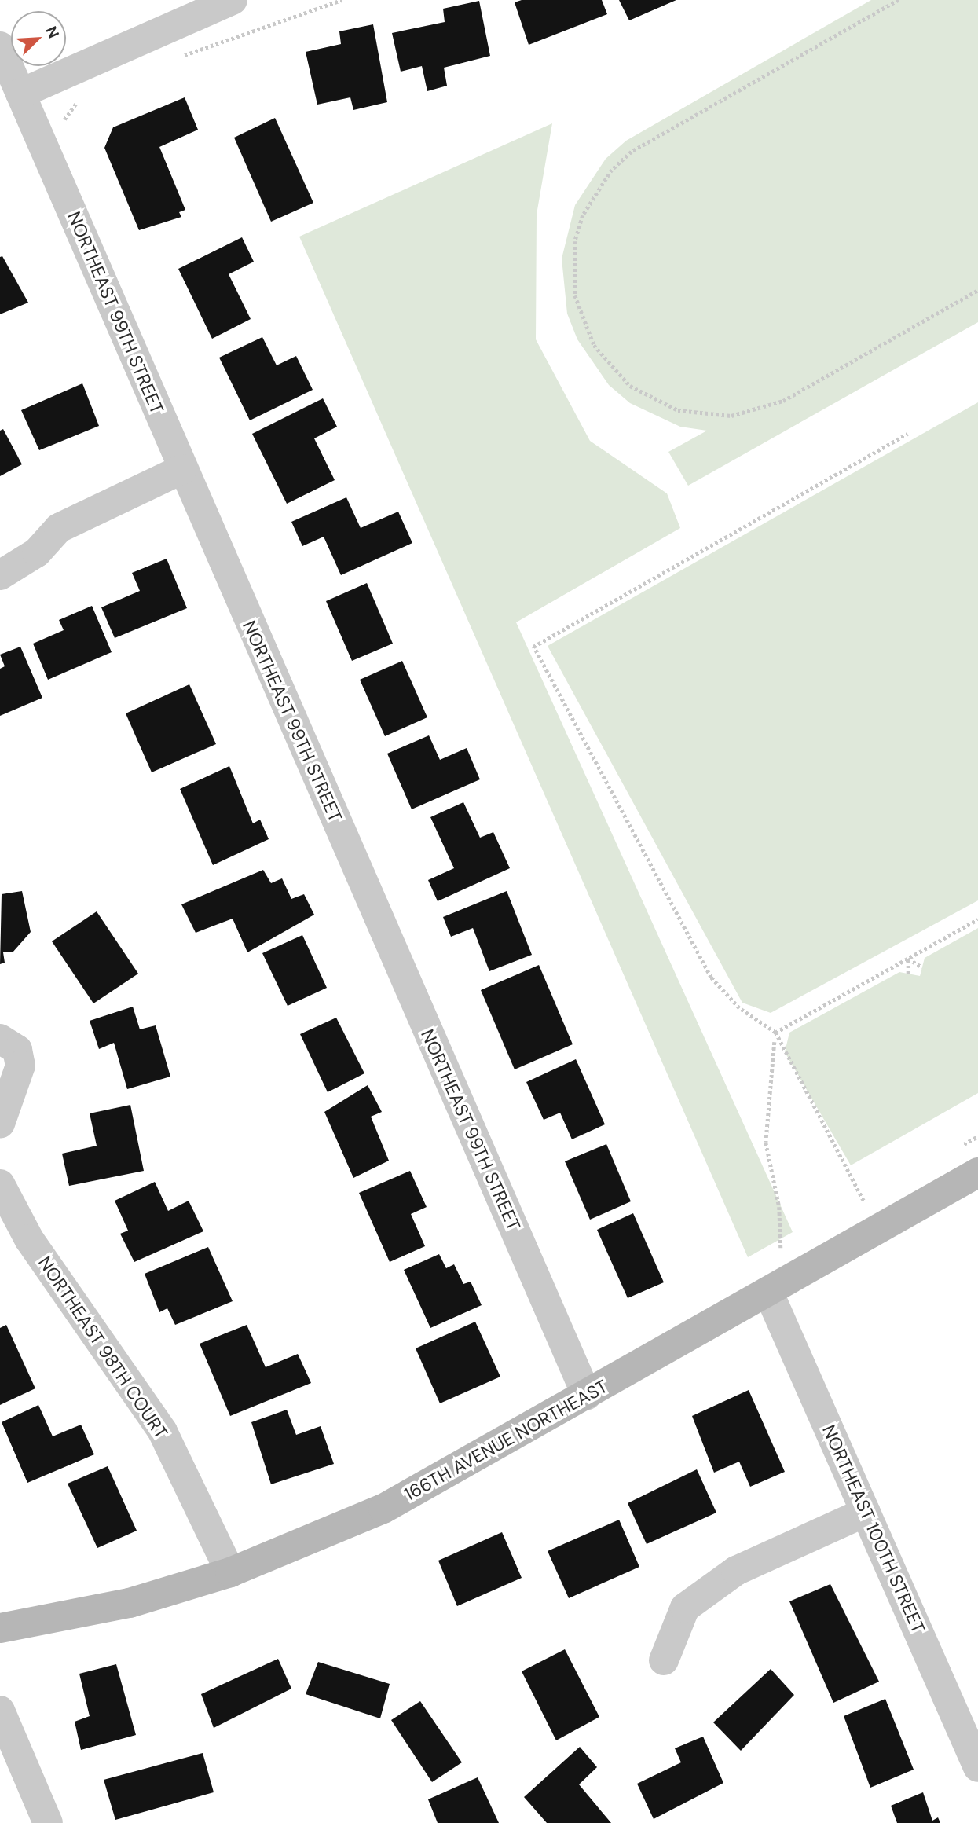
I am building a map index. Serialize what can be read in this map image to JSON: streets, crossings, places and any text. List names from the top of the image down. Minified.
{"streets":{"street":["NORTHEAST 99TH STREET","NORTHEAST 98TH COURT","166TH AVENUE NORTHEAST","NORTHEAST 100TH STREET"]},"crossings":[["NORTHEAST 99TH STREET","166TH AVENUE NORTHEAST"],["NORTHEAST 98TH COURT","166TH AVENUE NORTHEAST"],["166TH AVENUE NORTHEAST","NORTHEAST 100TH STREET"]],"north":"top right"}
